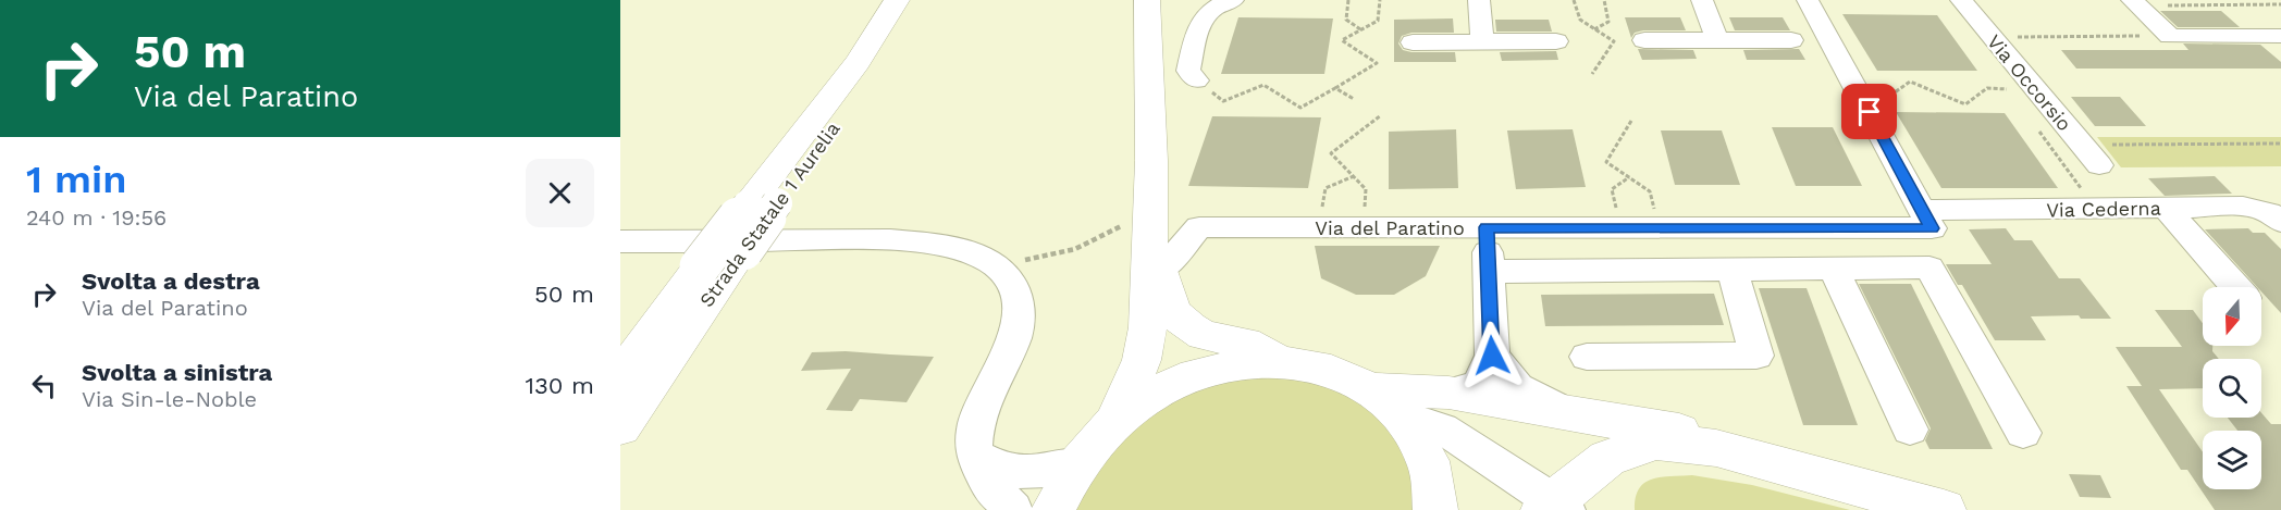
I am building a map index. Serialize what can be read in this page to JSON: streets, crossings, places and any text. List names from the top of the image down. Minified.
{"streets":{"main road":["Strada Statale 1 Aurelia"],"street":["Via Occorsio","Via Cederna","Via del Paratino"]},"crossings":[["Via Cederna","Via del Paratino"]],"north":"bottom","page":{"turn":["50 m","Via del Paratino"],"heading":["1 min","240 m · 19:56"],"list":[{"name":"Svolta a destra","note":"Via del Paratino","value":"50 m"},{"name":"Svolta a sinistra","note":"Via Sin-le-Noble","value":"130 m"}]}}
